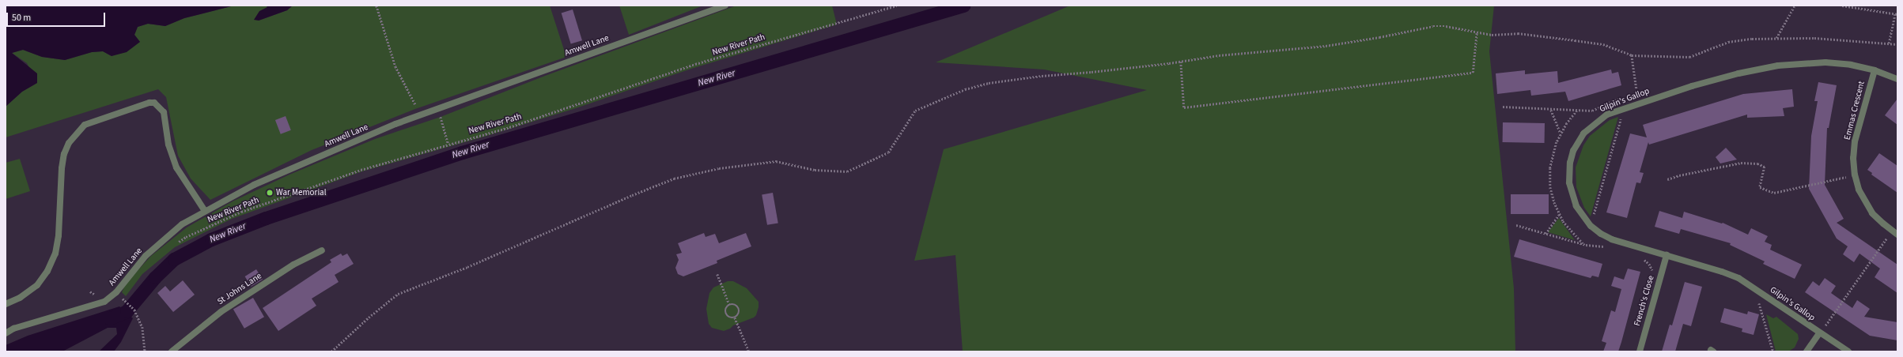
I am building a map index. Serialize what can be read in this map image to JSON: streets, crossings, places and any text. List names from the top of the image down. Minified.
{"streets":{"street":["Amwell Lane","Gilpin's Gallop","Emmas Crescent","St Johns Lane","French's Close"],"path":["New River Path"]},"crossings":[["Gilpin's Gallop","Emmas Crescent"],["Gilpin's Gallop","French's Close"]],"water":["New River"],"places":["War Memorial"],"scale_bar":"50 m"}
